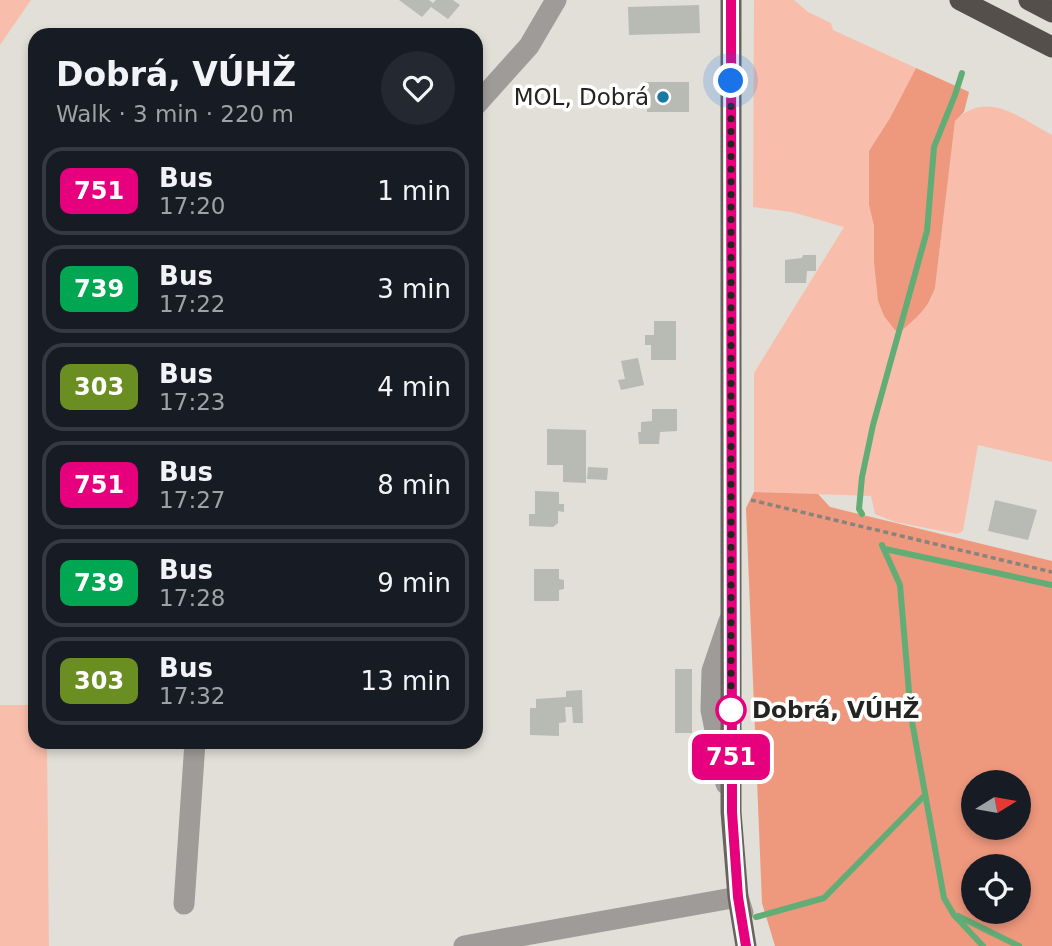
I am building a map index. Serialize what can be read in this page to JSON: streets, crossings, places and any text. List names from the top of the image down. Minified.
{"places":["MOL, Dobrá","Dobrá, VÚHŽ"],"lines":["bus line 751"],"north":"right","page":{"on_map":"751","heading":["Dobrá, VÚHŽ","Walk · 3 min · 220 m"],"list":[{"mark":"751","name":"Bus","note":"17:20","value":"1 min"},{"mark":"739","name":"Bus","note":"17:22","value":"3 min"},{"mark":"303","name":"Bus","note":"17:23","value":"4 min"},{"mark":"751","name":"Bus","note":"17:27","value":"8 min"},{"mark":"739","name":"Bus","note":"17:28","value":"9 min"},{"mark":"303","name":"Bus","note":"17:32","value":"13 min"}]}}
